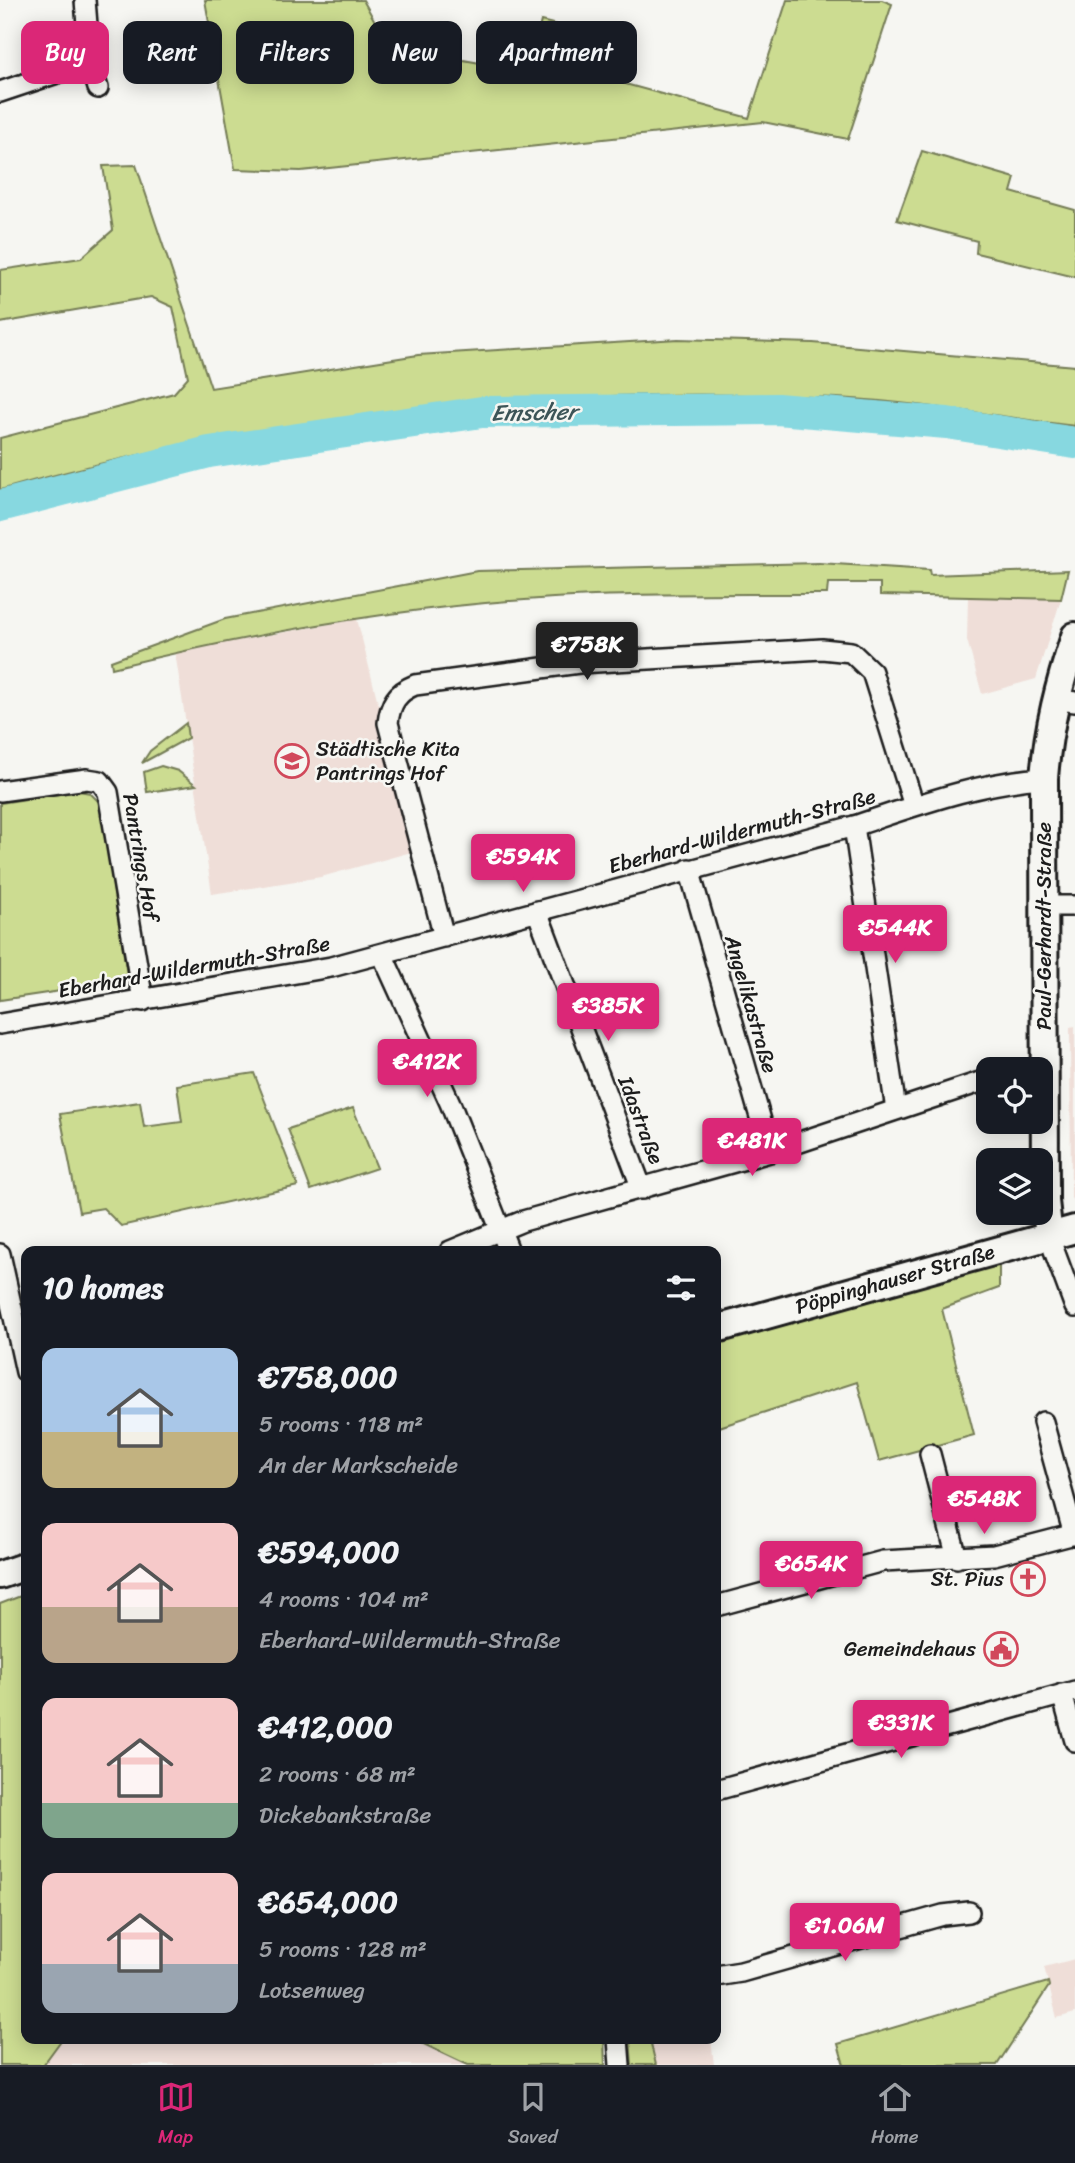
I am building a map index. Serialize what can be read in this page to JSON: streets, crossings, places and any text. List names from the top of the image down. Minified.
{"streets":{"main road":["Paul-Gerhardt-Straße","Pöppinghauser Straße"],"street":["Eberhard-Wildermuth-Straße","Pantrings Hof","Angelikastraße","Idastraße"]},"crossings":[["Eberhard-Wildermuth-Straße","Pantrings Hof"],["Eberhard-Wildermuth-Straße","Paul-Gerhardt-Straße"],["Eberhard-Wildermuth-Straße","Angelikastraße"],["Eberhard-Wildermuth-Straße","Idastraße"],["Paul-Gerhardt-Straße","Pöppinghauser Straße"]],"water":["Emscher"],"places":{"school or university":["Städtische Kita Pantrings Hof"],"church":["St. Pius"],"public building":["Gemeindehaus"]},"page":{"chip":["Buy","Rent","Filters","New","Apartment"],"price":["€758K","€594K","€544K","€385K","€412K","€481K","€548K","€654K","€331K","€1.06M"],"heading":"10 homes","list":[{"name":"€758,000","note":"5 rooms · 118 m² · An der Markscheide"},{"name":"€594,000","note":"4 rooms · 104 m² · Eberhard-Wildermuth-Straße"},{"name":"€412,000","note":"2 rooms · 68 m² · Dickebankstraße"},{"name":"€654,000","note":"5 rooms · 128 m² · Lotsenweg"}],"tabs":["Map","Saved","Home"]}}
